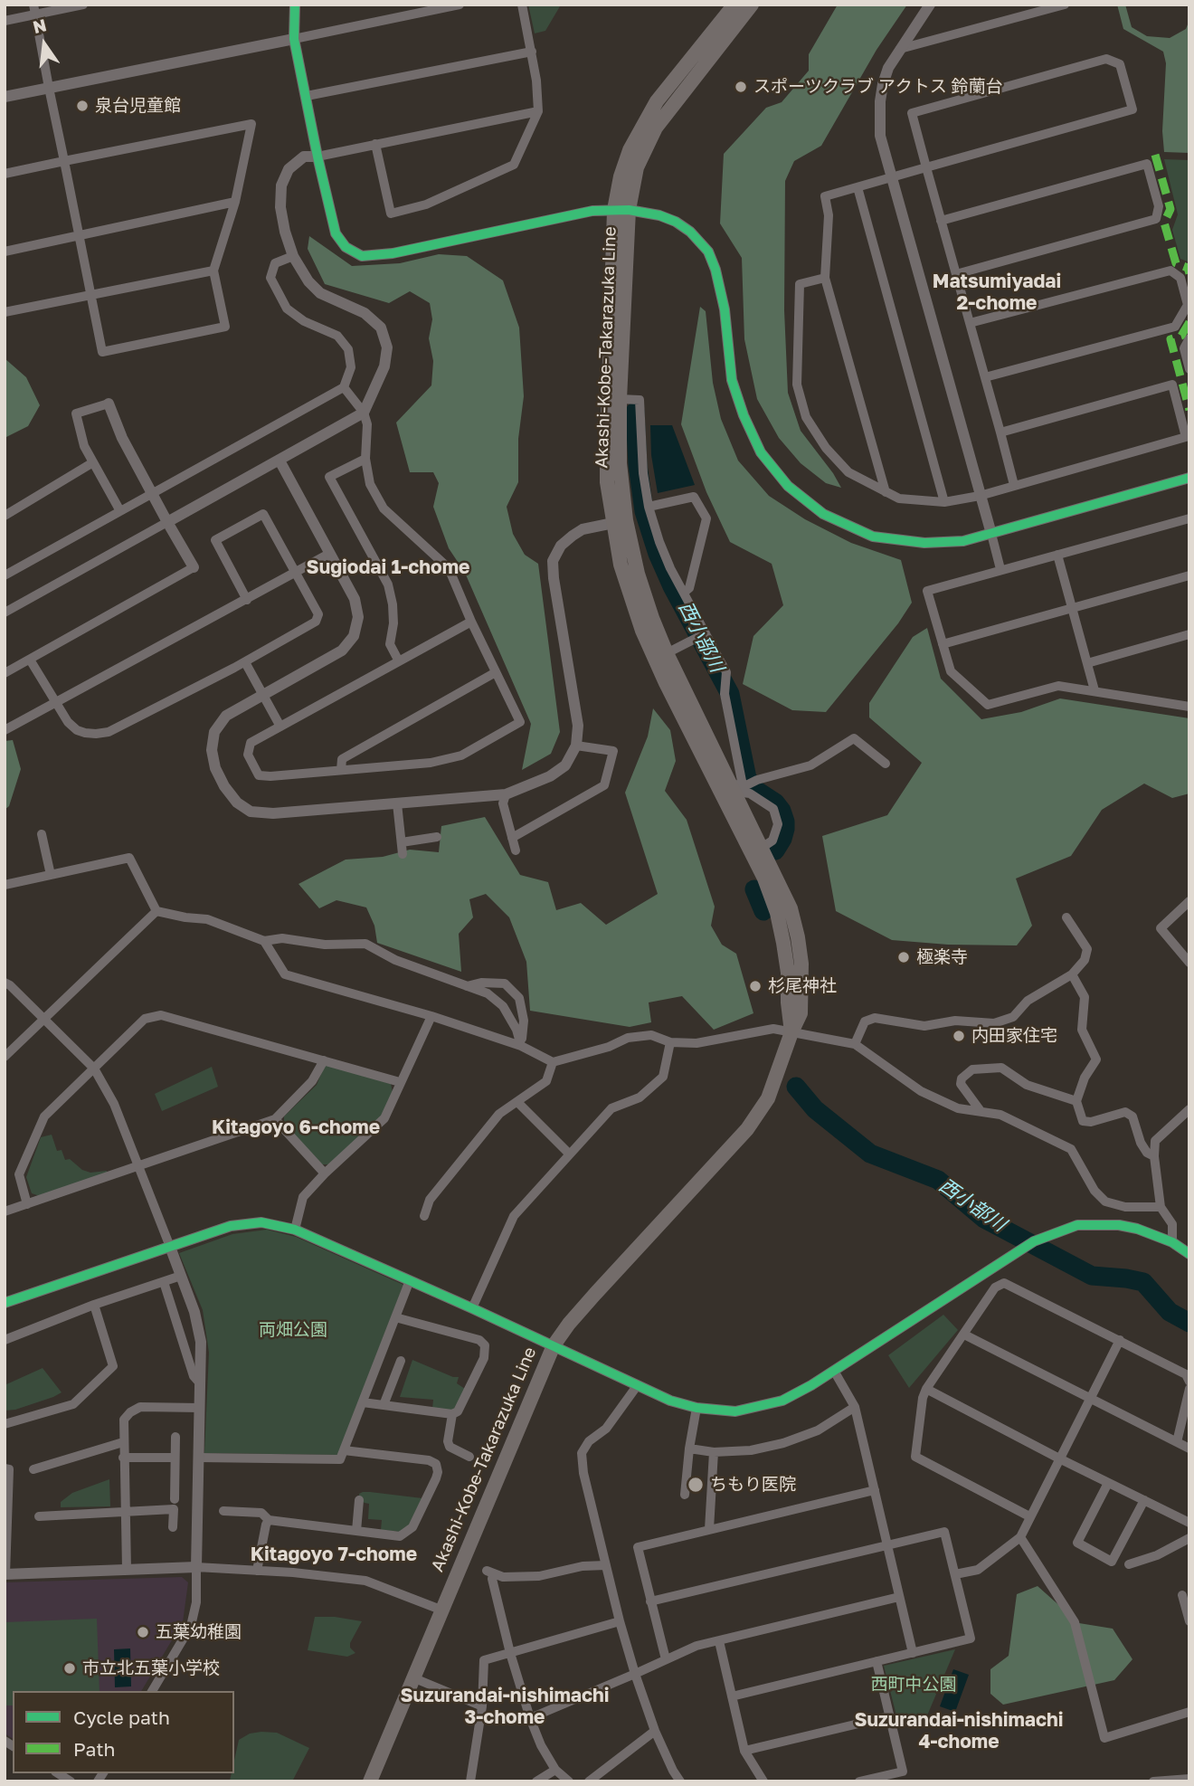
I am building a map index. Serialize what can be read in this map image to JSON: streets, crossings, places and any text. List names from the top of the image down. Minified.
{"streets":{"main road":["Akashi-Kobe-Takarazuka Line"]},"districts":["Matsumiyadai 2-chome","Sugiodai 1-chome","Kitagoyo 6-chome","Kitagoyo 7-chome","Suzurandai-nishimachi 3-chome","Suzurandai-nishimachi 4-chome"],"water":["西小部川"],"parks":["両畑公園","西町中公園"],"places":["スポーツクラブ アクトス 鈴蘭台","泉台児童館","極楽寺","杉尾神社","内田家住宅","ちもり医院","五葉幼稚園","市立北五葉小学校"],"legend":["Cycle path","Path"],"north":"top"}
